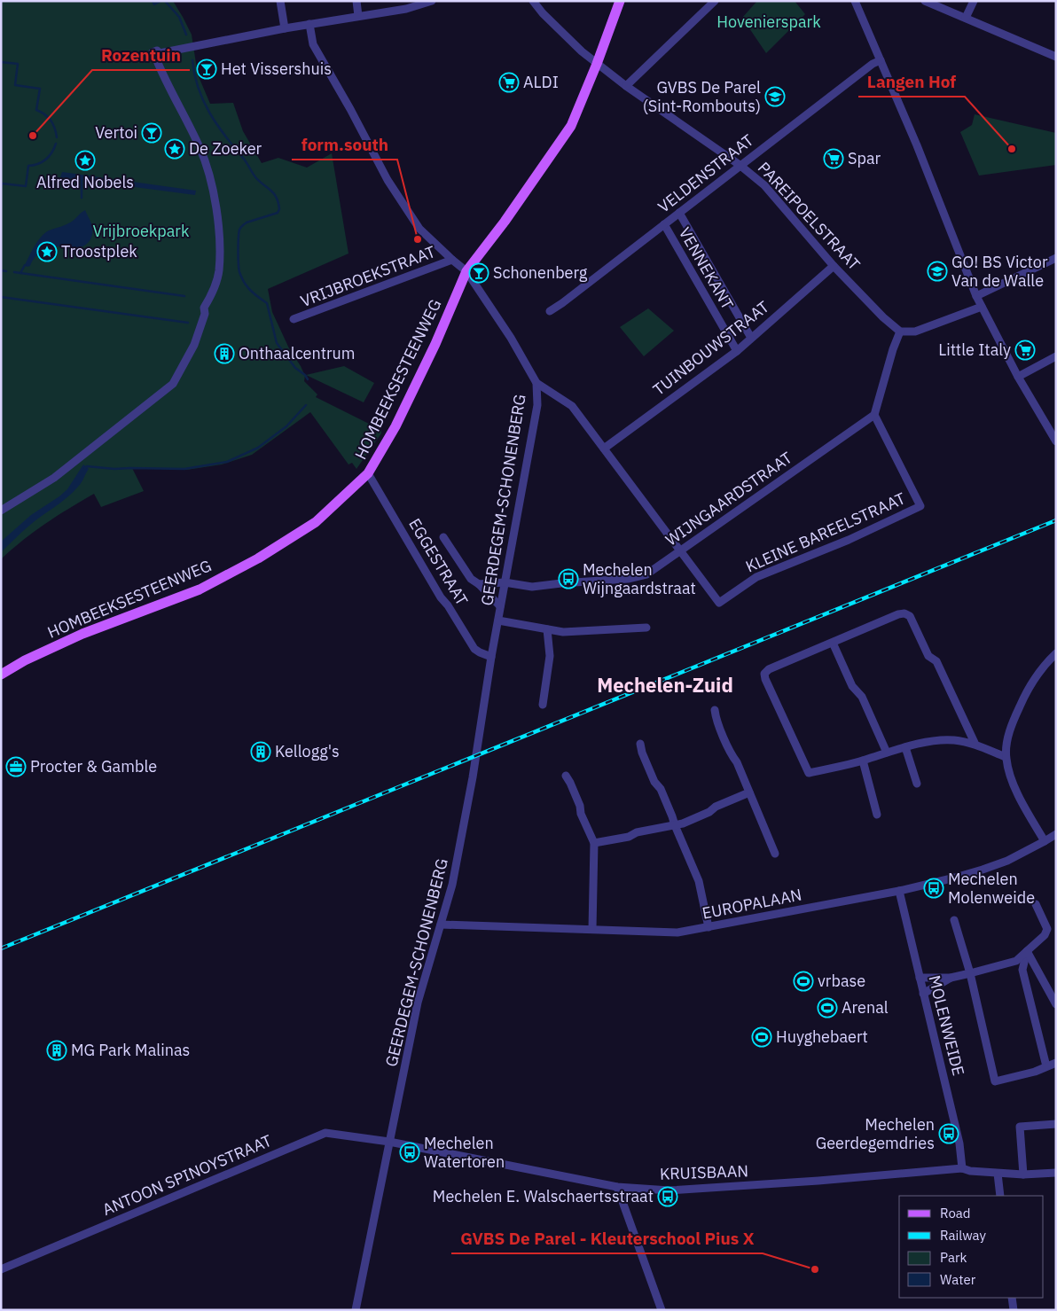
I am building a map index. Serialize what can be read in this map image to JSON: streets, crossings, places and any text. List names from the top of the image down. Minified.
{"streets":{"main road":["HOMBEEKSESTEENWEG"],"street":["VELDENSTRAAT","PAREIPOELSTRAAT","VENNEKANT","VRIJBROEKSTRAAT","TUINBOUWSTRAAT","WIJNGAARDSTRAAT","GEERDEGEM-SCHONENBERG","KLEINE BAREELSTRAAT","EGGESTRAAT","EUROPALAAN","MOLENWEIDE","KRUISBAAN","ANTOON SPINOYSTRAAT"]},"crossings":[["VELDENSTRAAT","PAREIPOELSTRAAT"],["VELDENSTRAAT","VENNEKANT"],["PAREIPOELSTRAAT","TUINBOUWSTRAAT"],["PAREIPOELSTRAAT","HOMBEEKSESTEENWEG"],["VENNEKANT","TUINBOUWSTRAAT"],["VRIJBROEKSTRAAT","GEERDEGEM-SCHONENBERG"],["TUINBOUWSTRAAT","KLEINE BAREELSTRAAT"],["HOMBEEKSESTEENWEG","GEERDEGEM-SCHONENBERG"],["HOMBEEKSESTEENWEG","EGGESTRAAT"],["WIJNGAARDSTRAAT","GEERDEGEM-SCHONENBERG"],["WIJNGAARDSTRAAT","KLEINE BAREELSTRAAT"],["GEERDEGEM-SCHONENBERG","KLEINE BAREELSTRAAT"],["GEERDEGEM-SCHONENBERG","EGGESTRAAT"],["GEERDEGEM-SCHONENBERG","EUROPALAAN"],["GEERDEGEM-SCHONENBERG","KRUISBAAN"],["GEERDEGEM-SCHONENBERG","ANTOON SPINOYSTRAAT"],["EUROPALAAN","MOLENWEIDE"],["MOLENWEIDE","KRUISBAAN"],["KRUISBAAN","ANTOON SPINOYSTRAAT"]],"districts":["Mechelen-Zuid"],"parks":["Hovenierspark","Vrijbroekpark"],"places":{"bar":["Het Vissershuis","Vertoi","Schonenberg"],"supermarket":["ALDI","Spar","Little Italy"],"school or university":["GVBS De Parel (Sint-Rombouts)","GO! BS Victor Van de Walle"],"other":["Rozentuin","Langen Hof","form.south","GVBS De Parel - Kleuterschool Pius X"],"place":["De Zoeker","Alfred Nobels","Troostplek"],"building":["Onthaalcentrum","Kellogg's","MG Park Malinas"],"bus stop":["Mechelen Wijngaardstraat","Mechelen Molenweide","Mechelen Geerdegemdries","Mechelen Watertoren","Mechelen E. Walschaertsstraat"],"office":["Procter & Gamble"],"sports":["vrbase","Arenal","Huyghebaert"]},"legend":["Road","Railway","Park","Water"]}
